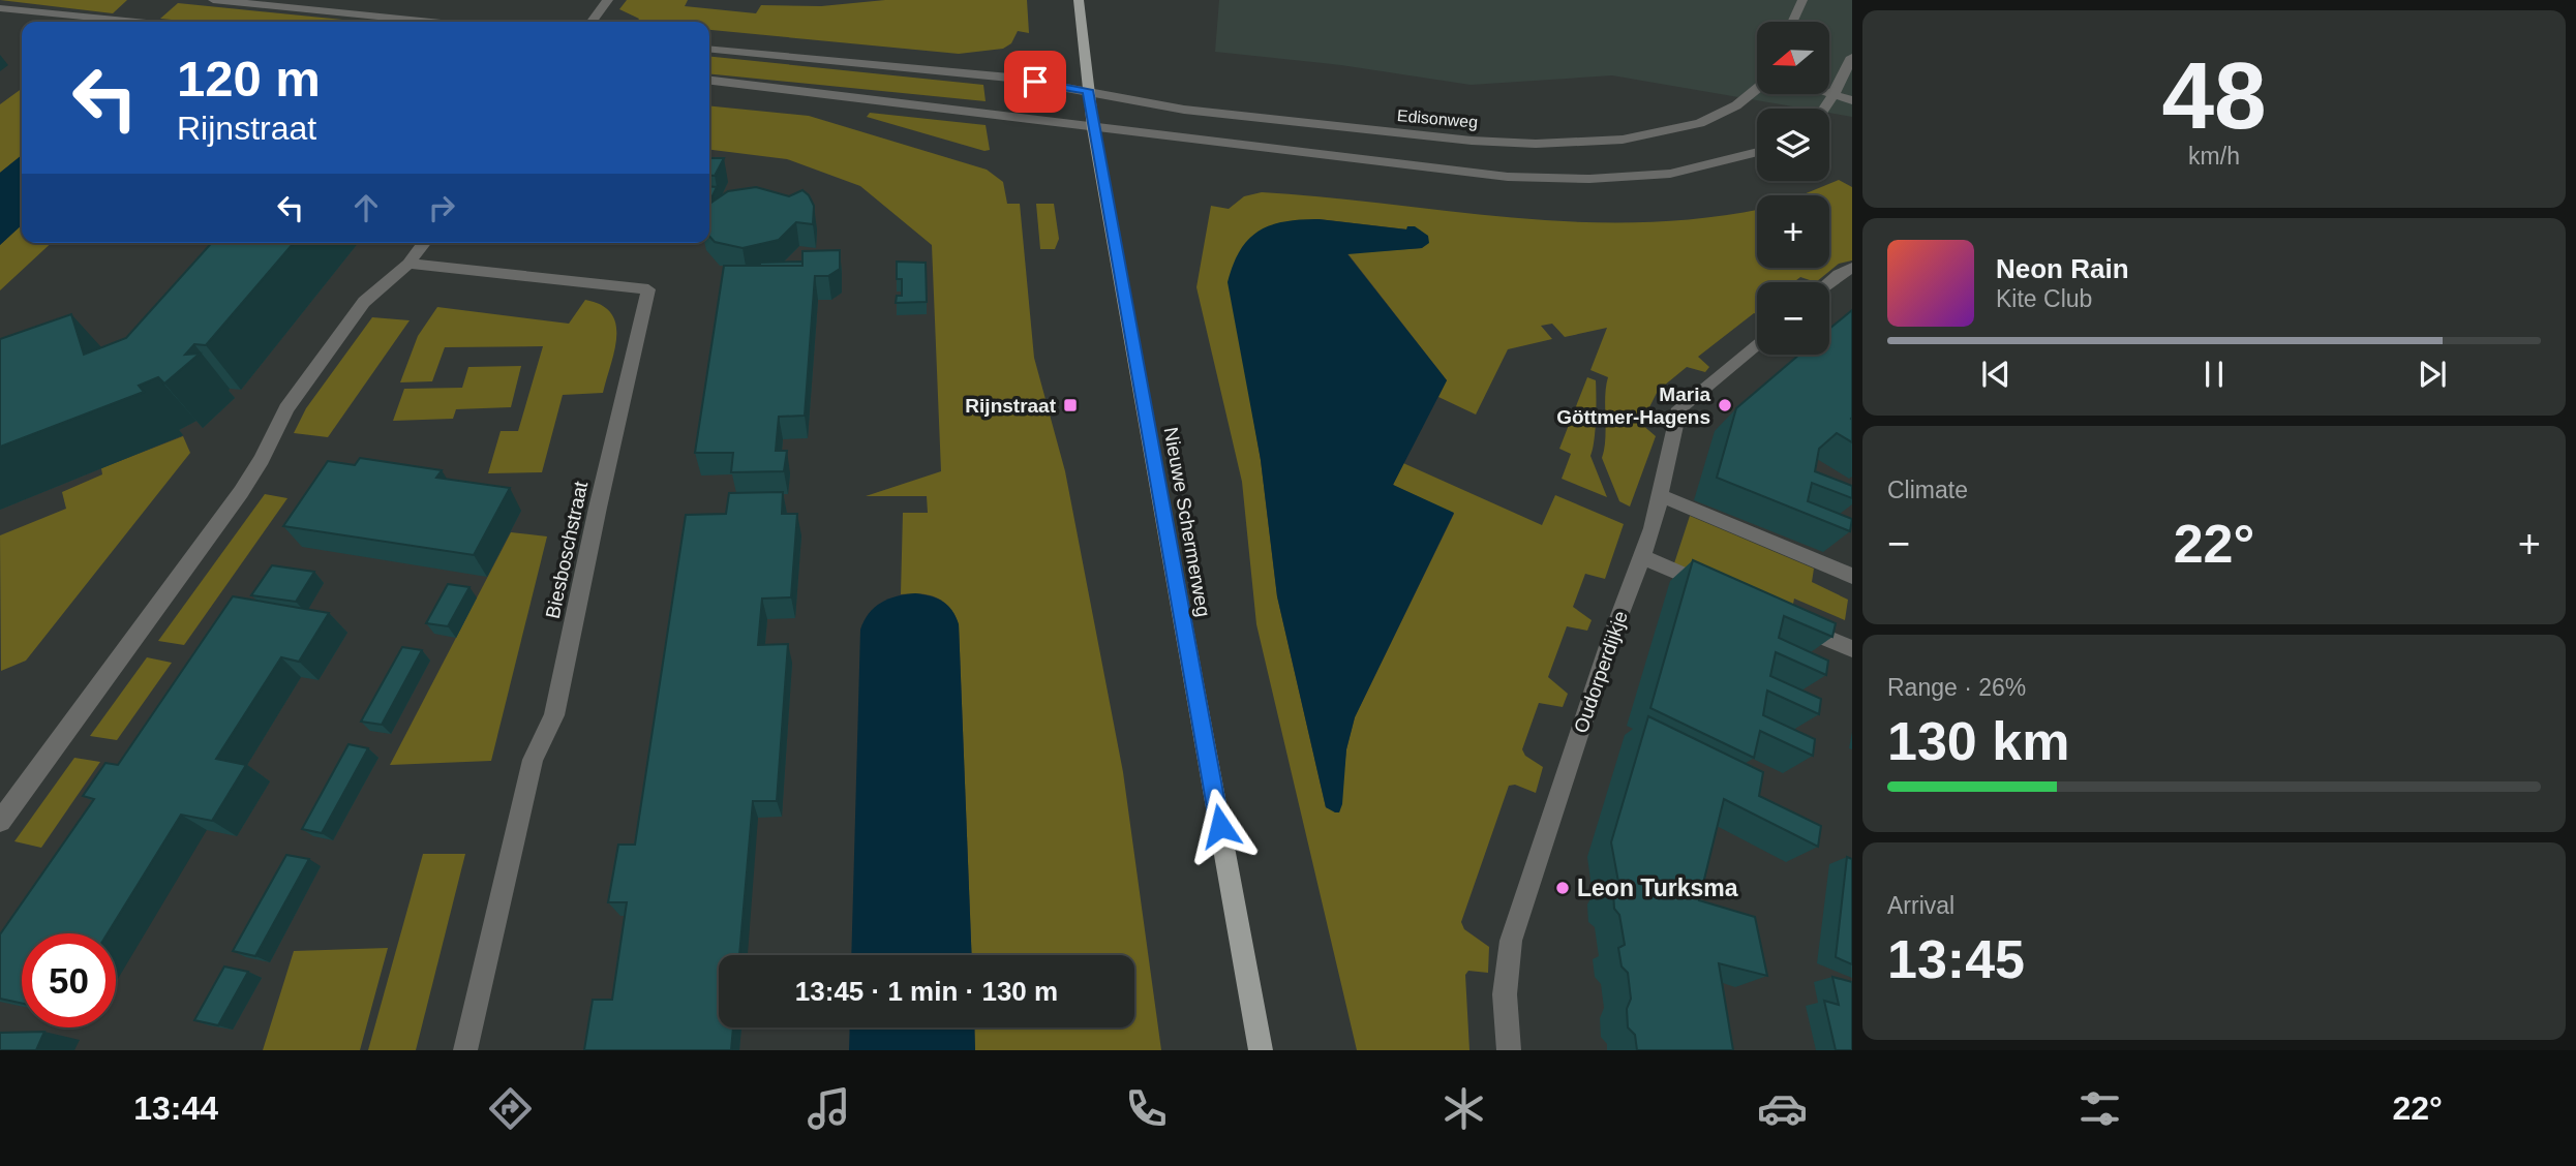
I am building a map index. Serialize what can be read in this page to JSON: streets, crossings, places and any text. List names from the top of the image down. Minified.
{"streets":{"main road":["Nieuwe Schermerweg"],"street":["Edisonweg","Biesboschstraat","Oudorperdijkje"]},"crossings":[["Edisonweg","Nieuwe Schermerweg"]],"places":{"transit":["Rijnstraat"],"other":["Maria Göttmer-Hagens","Leon Turksma"]},"north":"left","page":{"tile":[["48","km/h"],"Climate",["Range · 26%","130 km"],["Arrival","13:45"]],"map_buttons":["+","−"],"turn":["120 m","Rijnstraat"],"song":["Neon Rain","Kite Club"],"heat":["−","22°","+"],"limit":"50","trip":"13:45 · 1 min · 130 m","tabs":["13:44","22°"]}}
